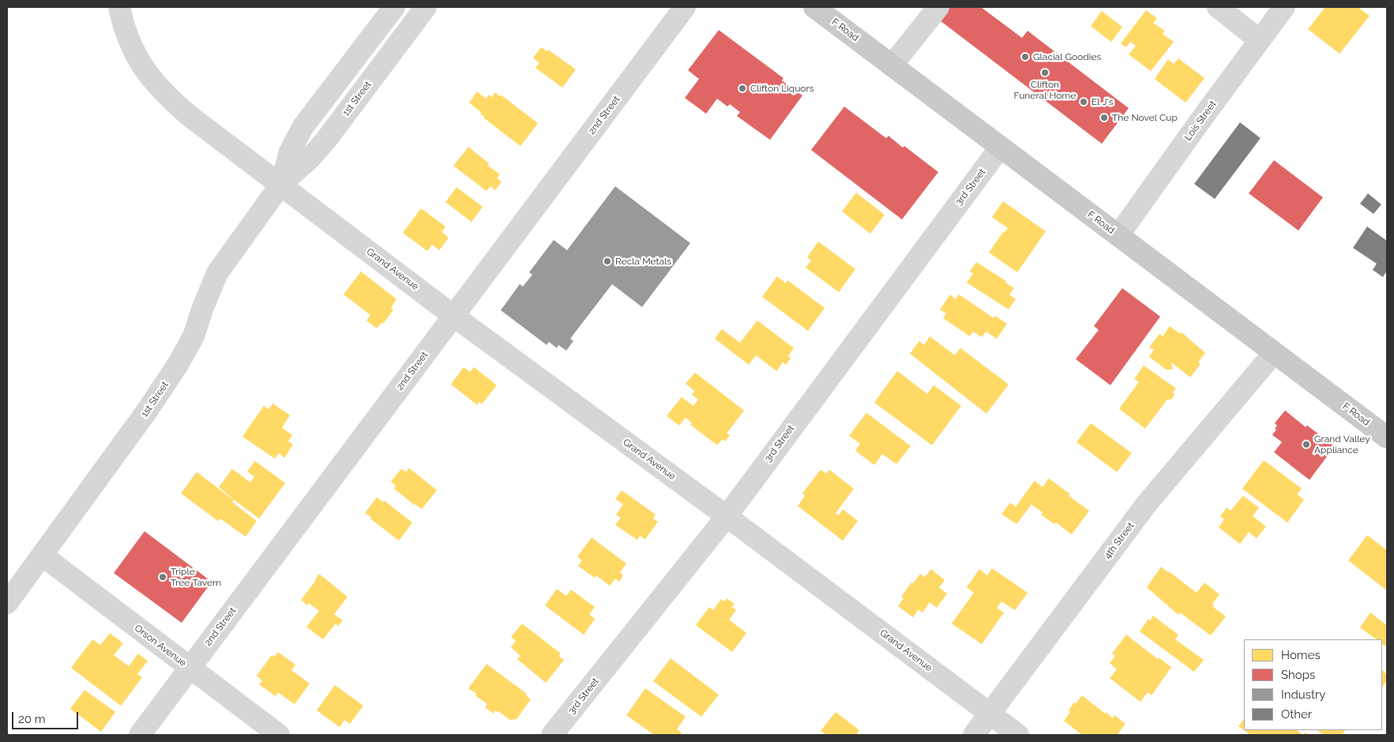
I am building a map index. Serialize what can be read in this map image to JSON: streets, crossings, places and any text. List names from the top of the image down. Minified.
{"streets":{"main road":["F Road"],"street":["1st Street","2nd Street","Lois Street","3rd Street","Grand Avenue","4th Street","Orson Avenue"]},"crossings":[["F Road","Lois Street"],["F Road","3rd Street"],["F Road","4th Street"],["1st Street","Grand Avenue"],["1st Street","Orson Avenue"],["2nd Street","Grand Avenue"],["2nd Street","Orson Avenue"],["3rd Street","Grand Avenue"],["Grand Avenue","4th Street"]],"places":["Glacial Goodies","Clifton Funeral Home","Clifton Liquors","El J's","The Novel Cup","Recla Metals","Grand Valley Appliance","Triple Tree Tavern"],"legend":["Homes","Shops","Industry","Other"],"scale_bar":"20 m"}
